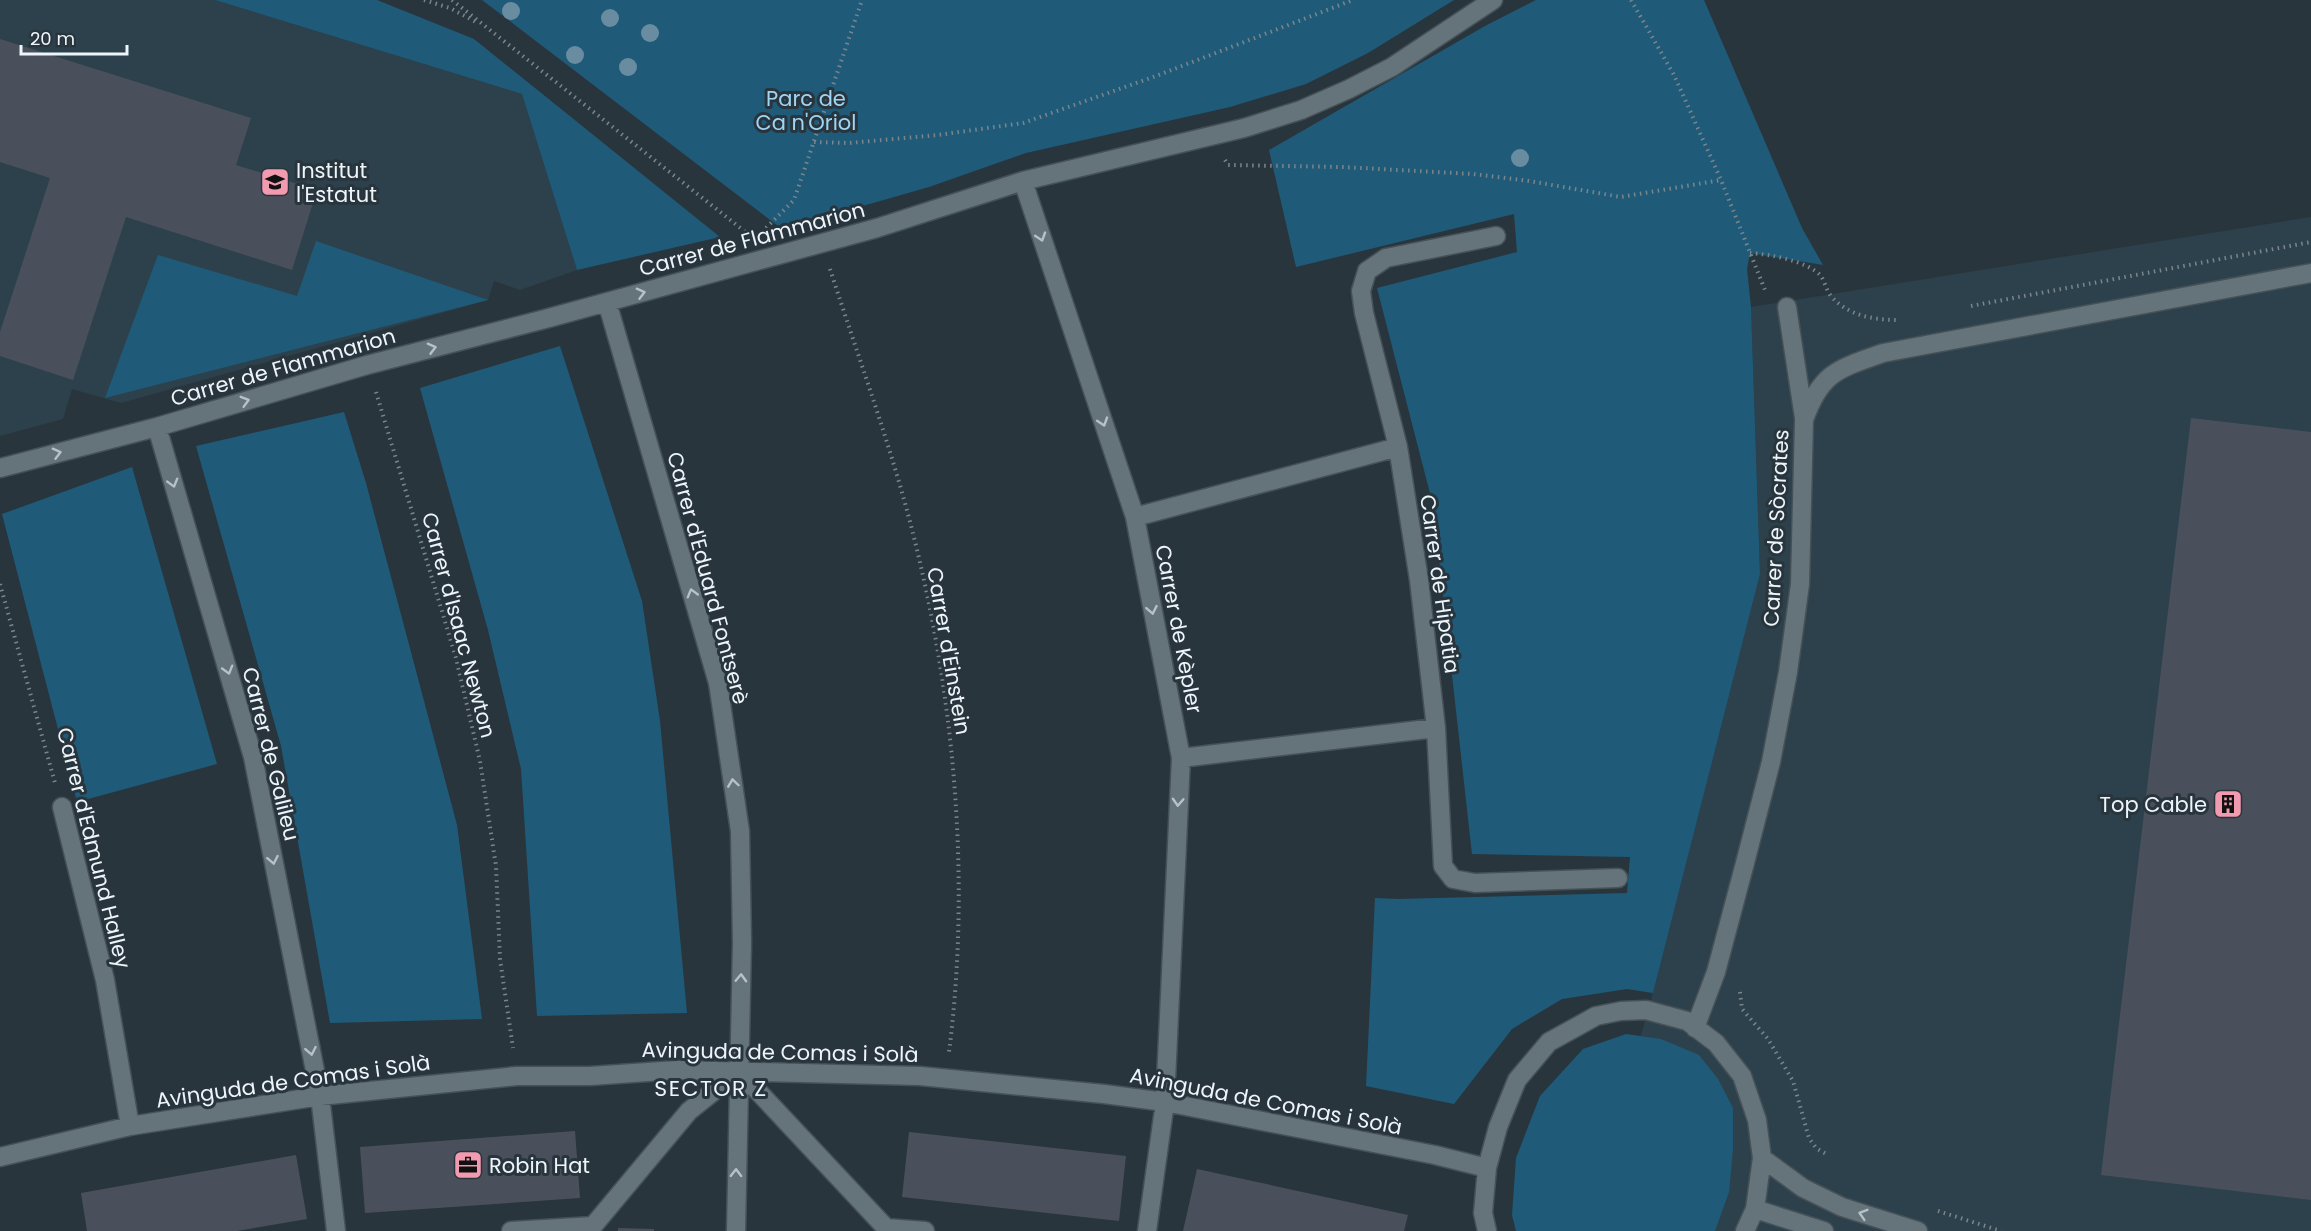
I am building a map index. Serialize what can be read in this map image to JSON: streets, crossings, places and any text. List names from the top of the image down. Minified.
{"streets":{"street":["Carrer de Flammarion","Carrer de Sòcrates","Carrer d'Eduard Fontserè","Carrer de Hipatia","Carrer de Kèpler","Carrer de Galileu","Carrer d'Edmund Halley","Avinguda de Comas i Solà"],"path":["Carrer d'Isaac Newton","Carrer d'Einstein"]},"crossings":[["Carrer de Flammarion","Carrer d'Eduard Fontserè"],["Carrer de Flammarion","Carrer d'Isaac Newton"],["Carrer de Flammarion","Carrer de Kèpler"],["Carrer de Flammarion","Carrer d'Einstein"],["Carrer de Flammarion","Carrer de Galileu"],["Carrer d'Eduard Fontserè","Avinguda de Comas i Solà"],["Carrer d'Isaac Newton","Avinguda de Comas i Solà"],["Carrer de Kèpler","Avinguda de Comas i Solà"],["Carrer d'Einstein","Avinguda de Comas i Solà"],["Carrer de Galileu","Avinguda de Comas i Solà"],["Carrer d'Edmund Halley","Avinguda de Comas i Solà"]],"one_way":["Carrer de Flammarion","Carrer d'Eduard Fontserè","Carrer de Kèpler","Carrer de Galileu"],"districts":["SECTOR Z"],"parks":["Parc de Ca n'Oriol"],"places":{"school or university":["Institut l'Estatut"],"building":["Top Cable"],"office":["Robin Hat"]},"scale_bar":"20 m"}
